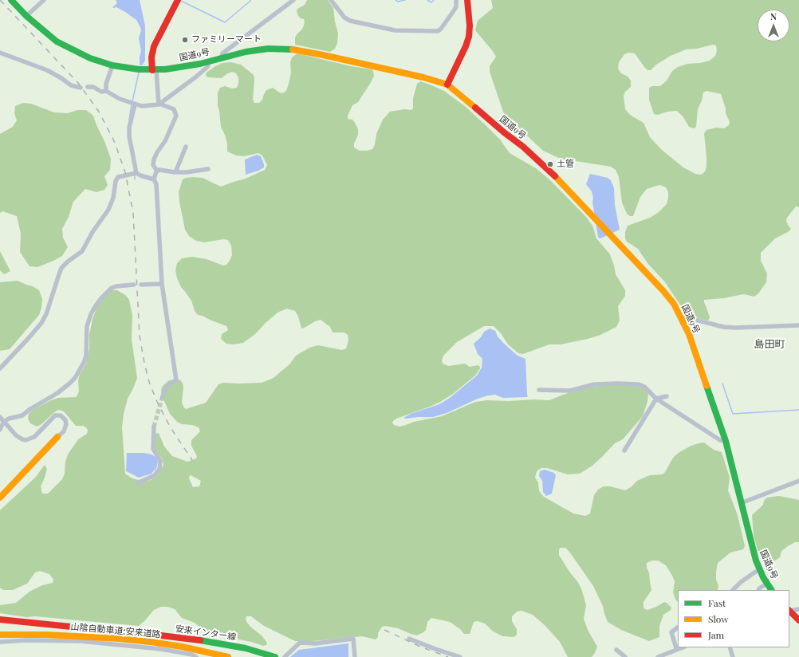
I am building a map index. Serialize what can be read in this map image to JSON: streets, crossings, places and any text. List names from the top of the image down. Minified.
{"streets":{"main road":["国道9号","山陰自動車道;安来道路","安来インター線"]},"districts":["島田町"],"places":["ファミリーマート","土管"],"legend":["Fast","Slow","Jam"],"north":"top"}
